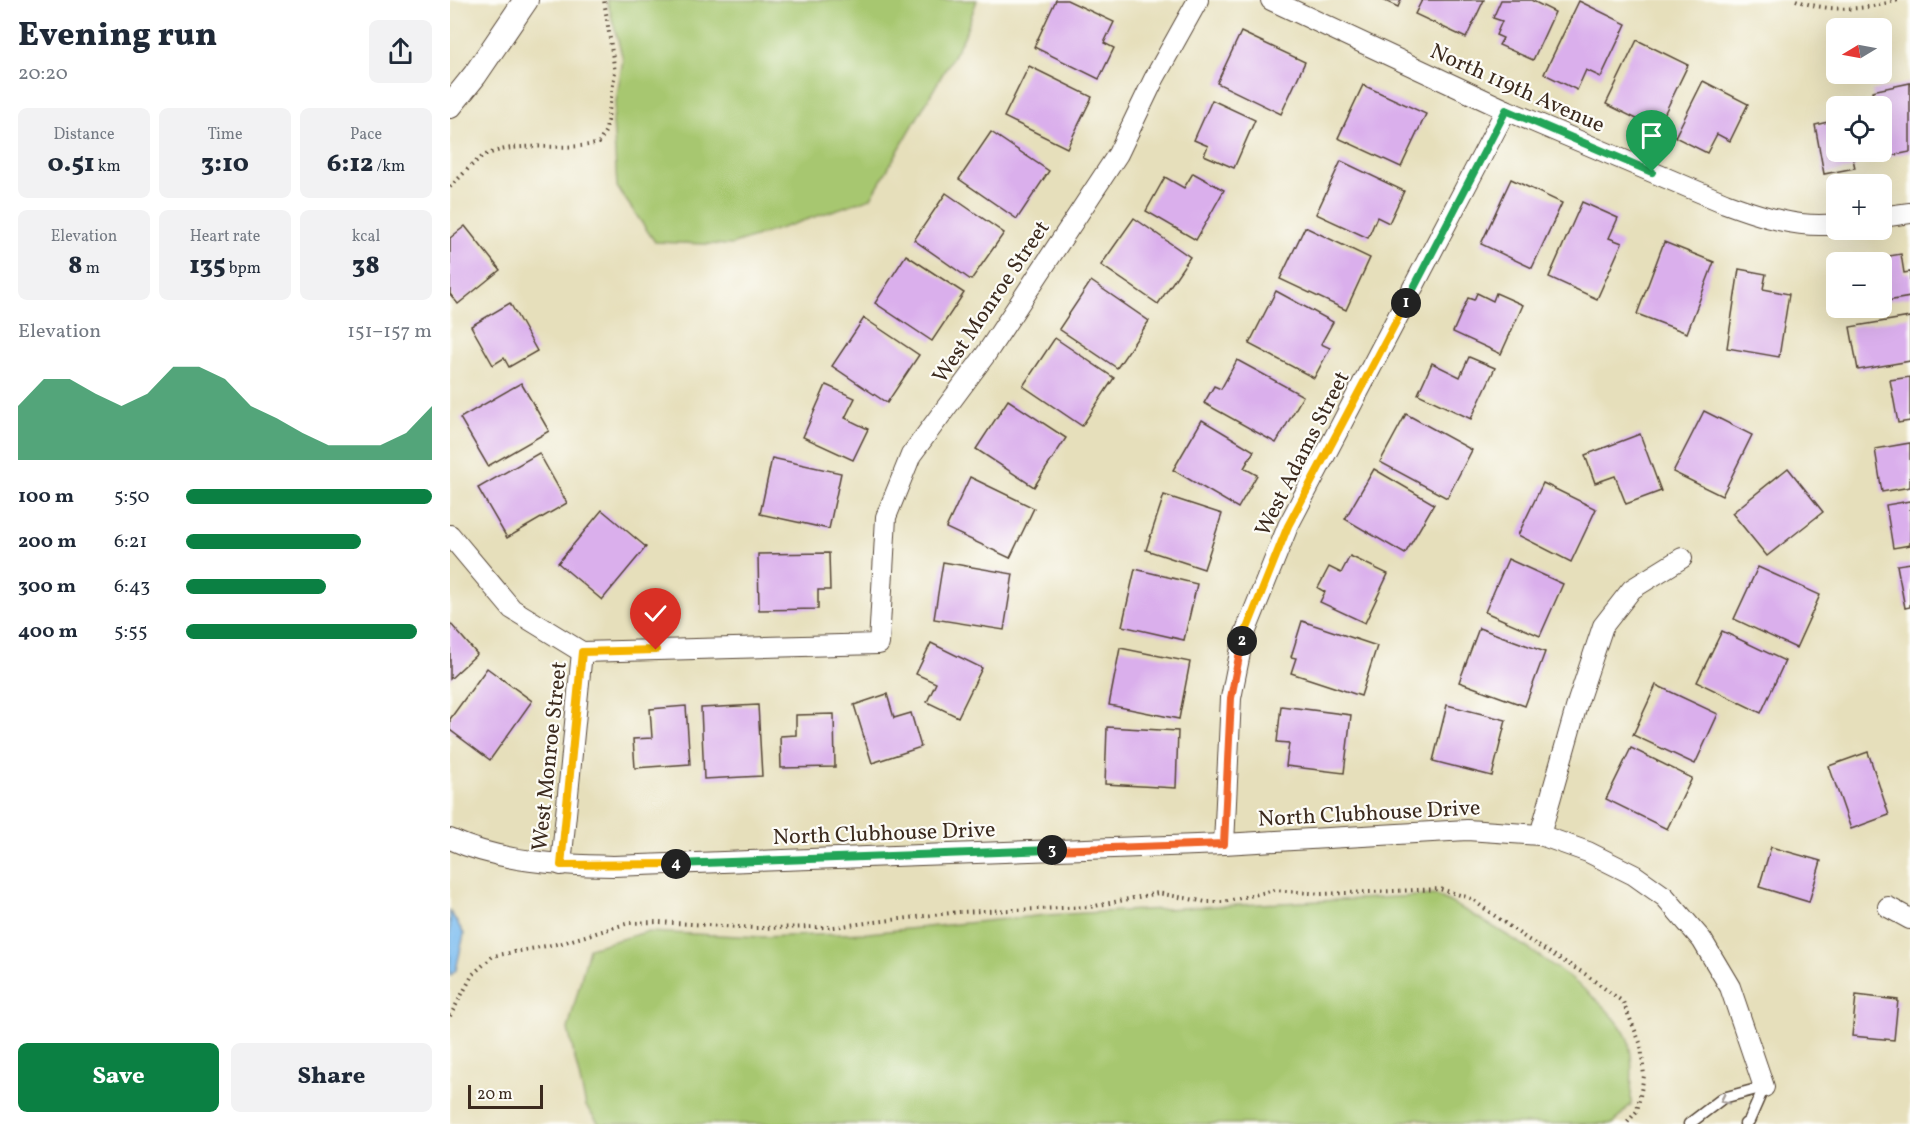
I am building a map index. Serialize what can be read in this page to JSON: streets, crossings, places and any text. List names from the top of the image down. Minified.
{"streets":{"street":["North 119th Avenue","West Monroe Street","West Adams Street","North Clubhouse Drive"]},"crossings":[["North 119th Avenue","West Adams Street"],["West Monroe Street","North Clubhouse Drive"],["West Adams Street","North Clubhouse Drive"]],"scale_bar":"20 m","north":"left","page":{"heading":["Evening run","20:20"],"map_buttons":["+","−"],"stats":[["Distance","0.51 km"],["Time","3:10"],["Pace","6:12 /km"],["Elevation","8 m"],["Heart rate","135 bpm"],["kcal","38"]],"pins":["1","2","3","4"],"chart":["Elevation","151–157 m"],"list":[{"name":"100 m","note":"5:50"},{"name":"200 m","note":"6:21"},{"name":"300 m","note":"6:43"},{"name":"400 m","note":"5:55"}],"buttons":["Save","Share"],"scale":"20 m"}}
